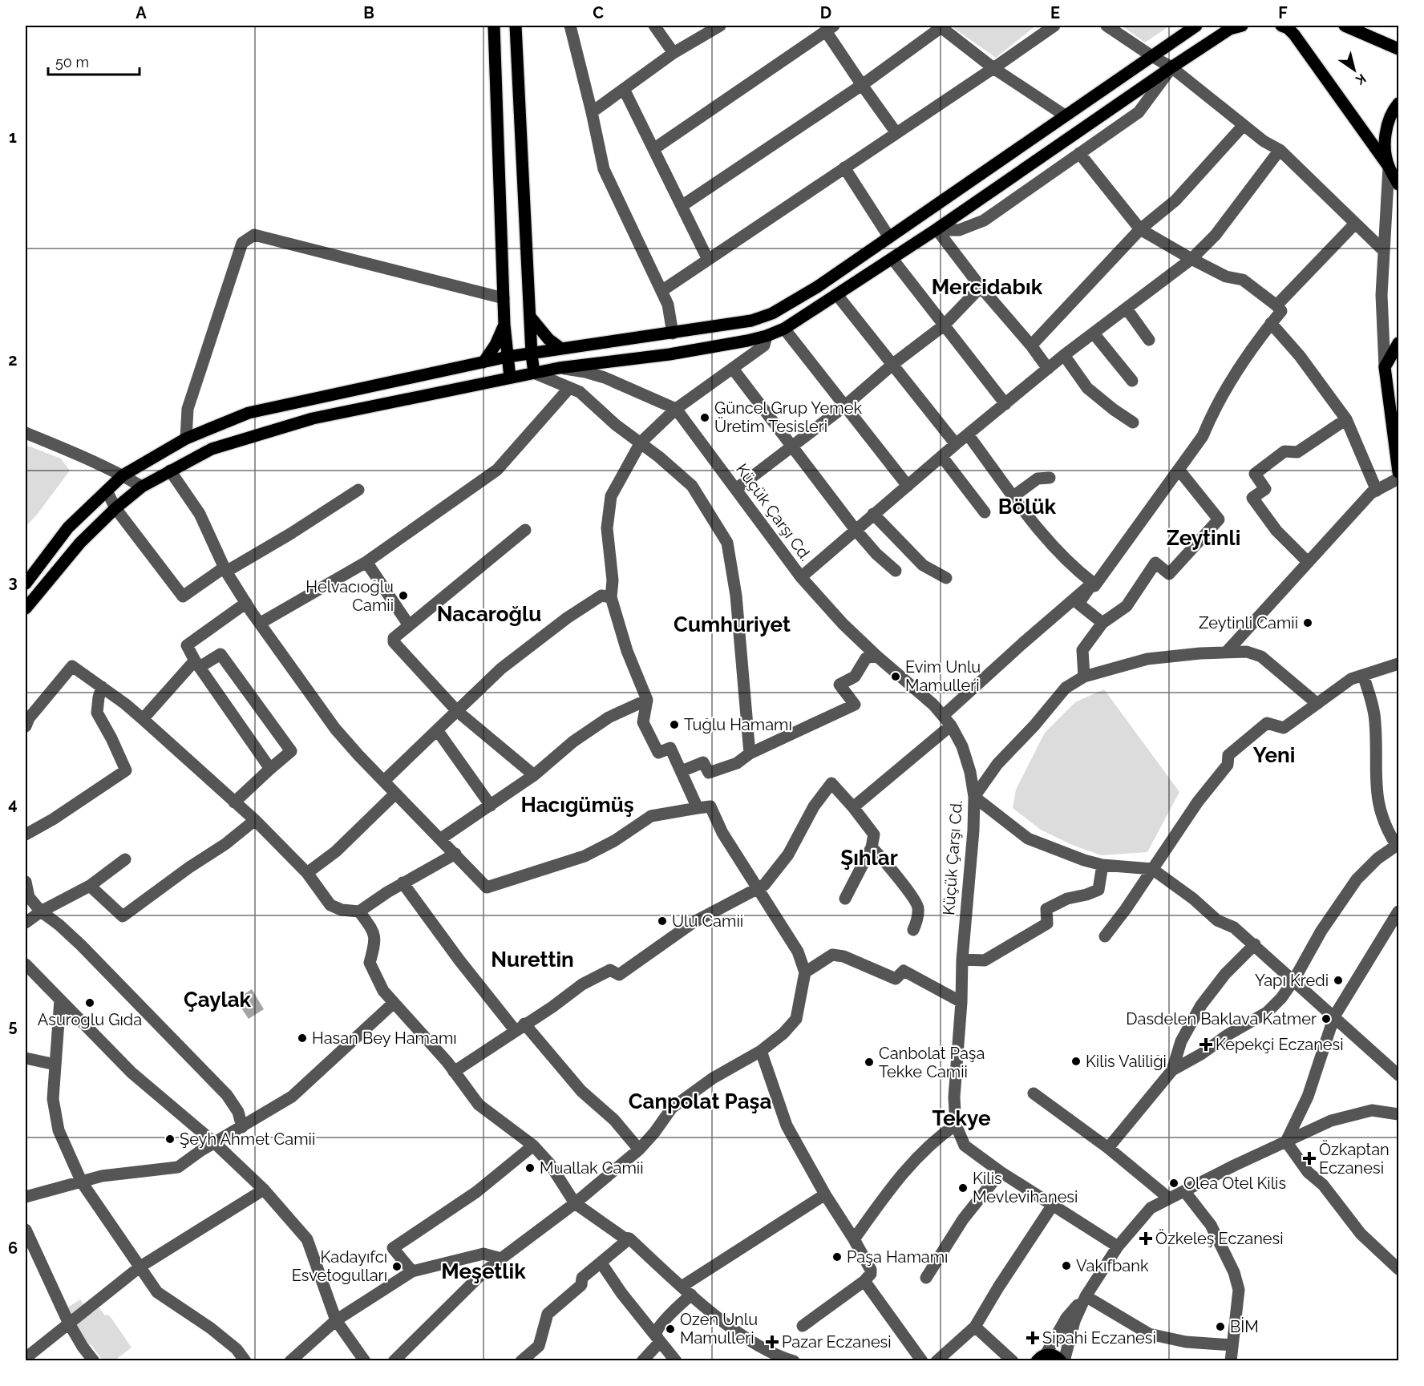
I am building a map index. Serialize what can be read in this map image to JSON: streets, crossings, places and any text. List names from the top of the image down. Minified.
{"streets":{"street":["Küçük Çarşı Cd."]},"districts":["Mercidabık","Bölük","Zeytinli","Nacaroğlu","Cumhuriyet","Yeni","Hacıgümüş","Şıhlar","Nurettin","Çaylak","Canpolat Paşa","Tekye","Meşetlik"],"places":{"other":["Güncel Grup Yemek Üretim Tesisleri","Helvacıoğlu Camii","Zeytinli Camii","Evim Unlu Mamulleri","Tuğlu Hamamı","Ulu Camii","Yapı Kredi","Asuroglu Gıda","Dasdelen Baklava Katmer","Hasan Bey Hamamı","Kilis Valiliği","Canbolat Paşa Tekke Camii","Şeyh Ahmet Camii","Muallak Camii","Olea Otel Kilis","Kilis Mevlevihanesi","Paşa Hamamı","Vakıfbank","Kadayıfcı Esvetogulları","BİM","Ozen Unlu Mamulleri"],"health":["Kepekçi Eczanesi","Özkaptan Eczanesi","Özkeleş Eczanesi","Sipahi Eczanesi","Pazar Eczanesi"]},"scale_bar":"50 m","north":"bottom right","grid":{"columns":["A","B","C","D","E","F"],"rows":["1","2","3","4","5","6"]}}
